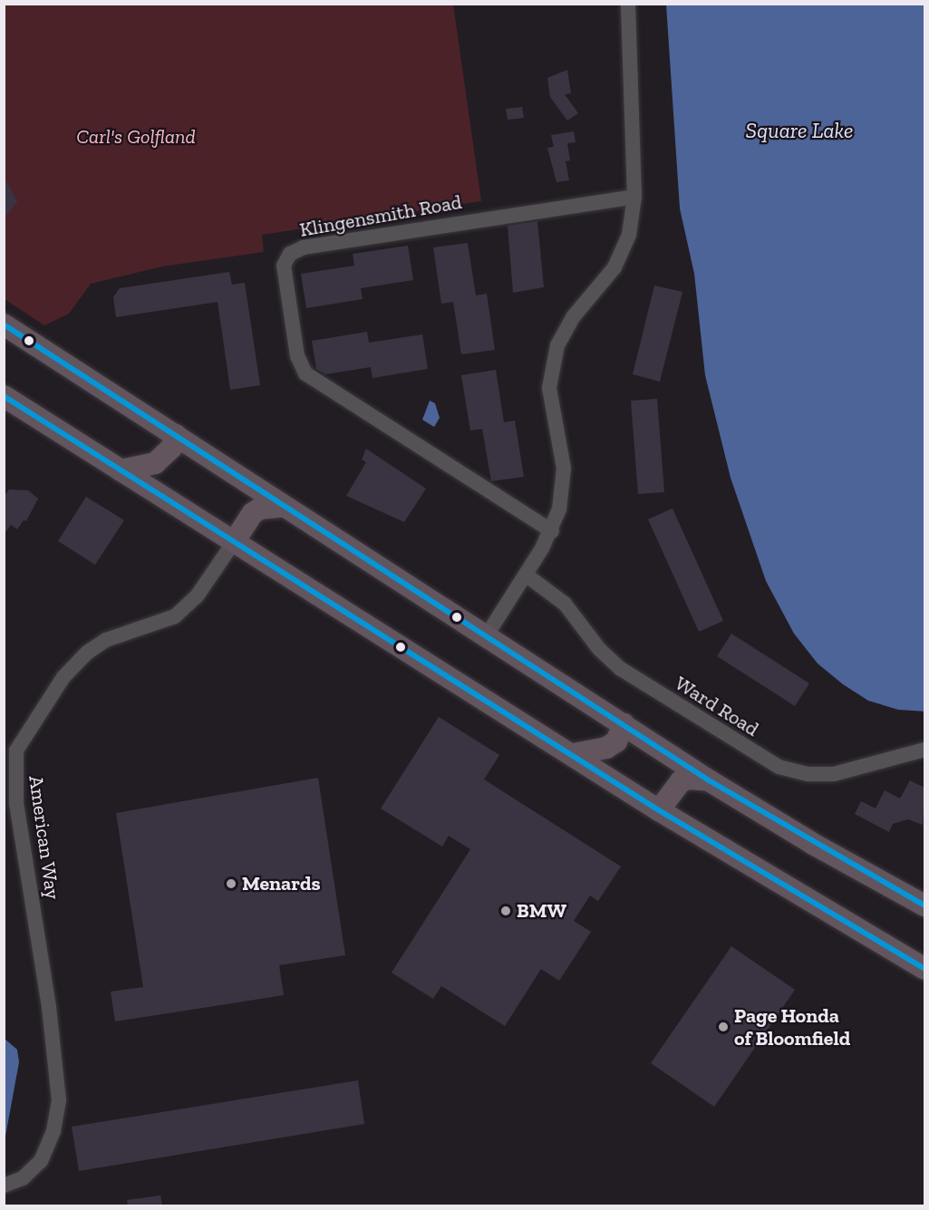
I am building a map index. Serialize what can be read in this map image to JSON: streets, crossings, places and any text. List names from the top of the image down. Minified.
{"streets":{"street":["Klingensmith Road","Ward Road","American Way"]},"water":["Square Lake"],"parks":["Carl's Golfland"],"places":["Menards","BMW","Page Honda of Bloomfield"]}
